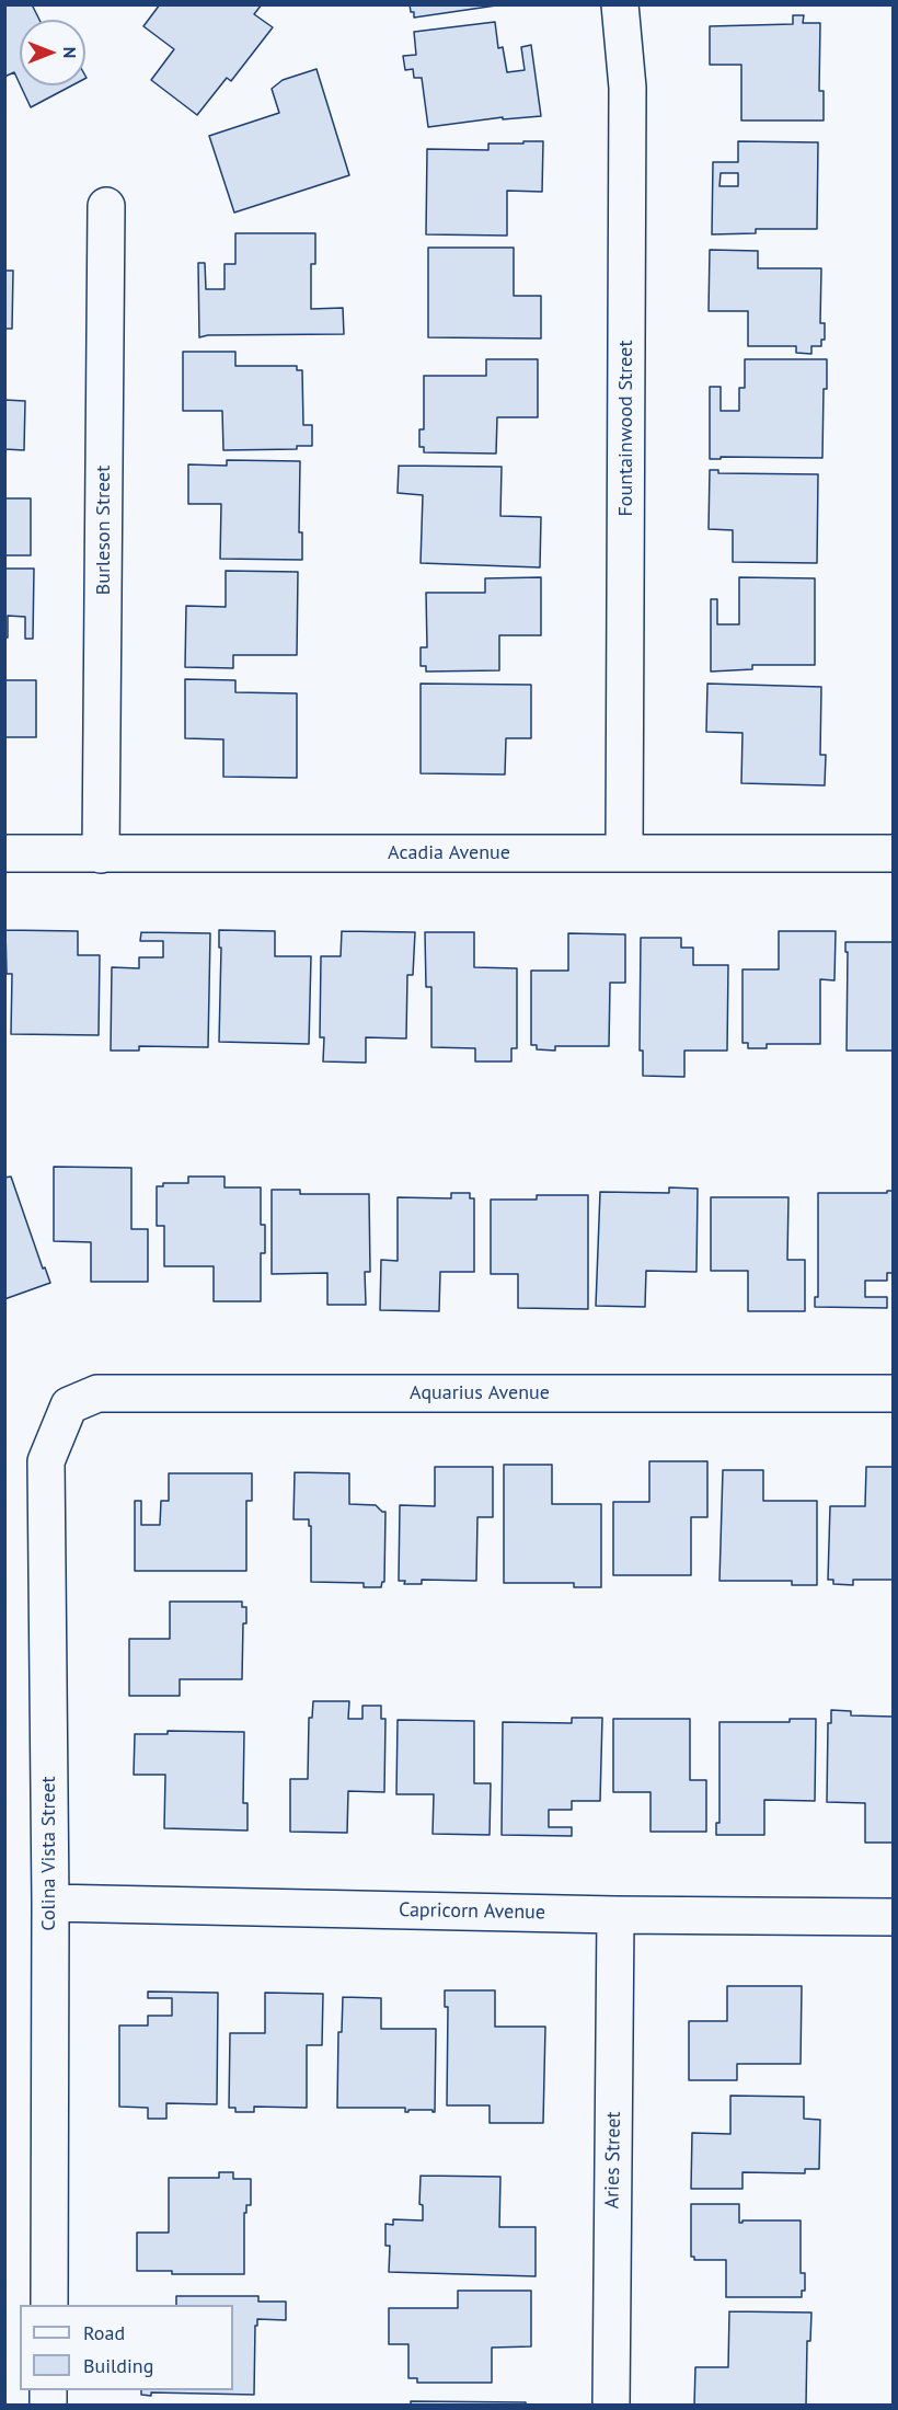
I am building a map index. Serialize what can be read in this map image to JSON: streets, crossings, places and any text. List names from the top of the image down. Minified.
{"streets":{"street":["Fountainwood Street","Burleson Street","Acadia Avenue","Aquarius Avenue","Colina Vista Street","Capricorn Avenue","Aries Street"]},"crossings":[["Fountainwood Street","Acadia Avenue"],["Burleson Street","Acadia Avenue"],["Aquarius Avenue","Colina Vista Street"],["Colina Vista Street","Capricorn Avenue"],["Capricorn Avenue","Aries Street"]],"legend":["Road","Building"],"north":"right"}
